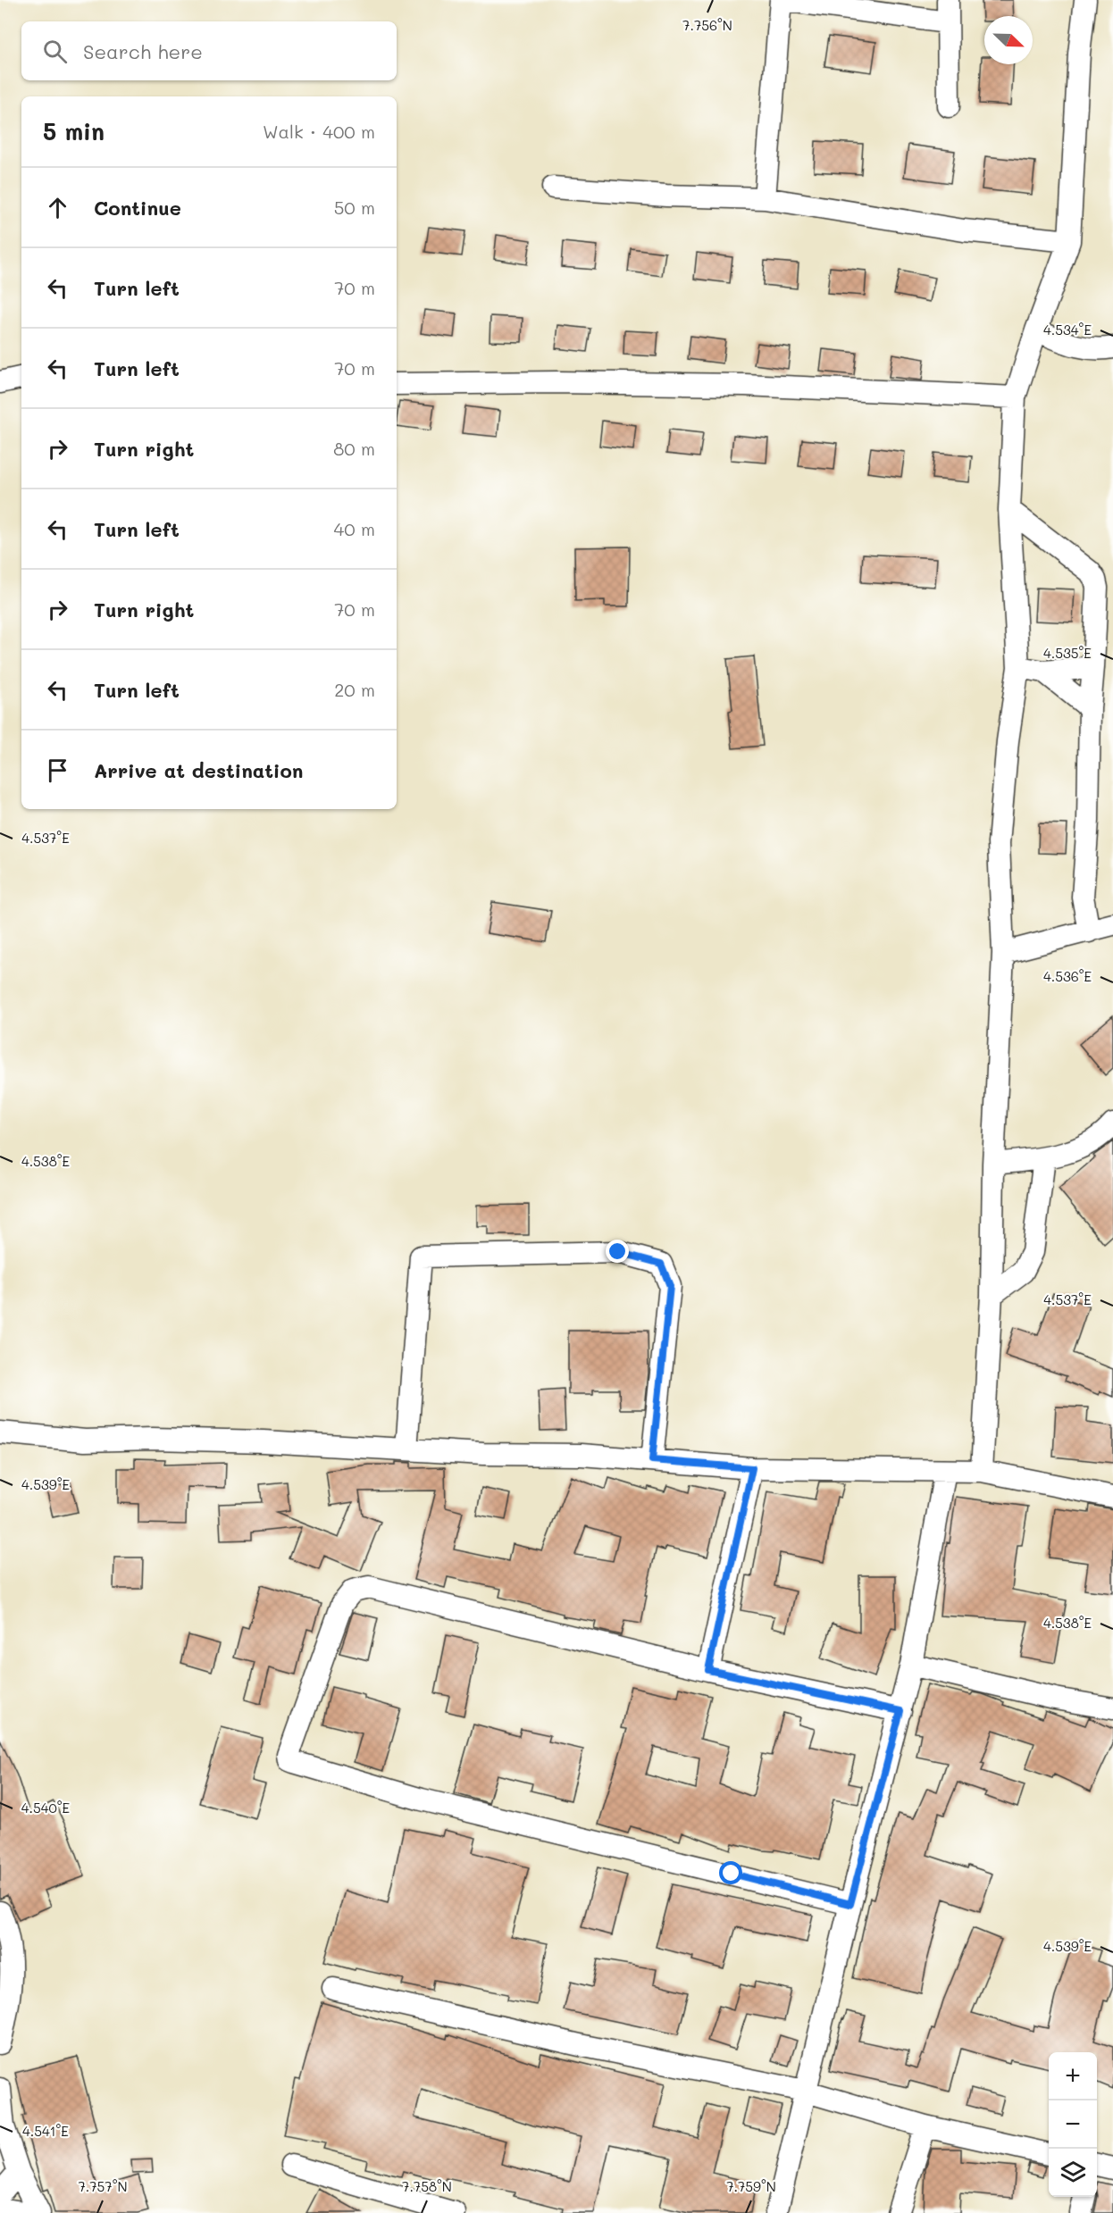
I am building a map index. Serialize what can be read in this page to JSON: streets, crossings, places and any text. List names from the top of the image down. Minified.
{"north":"bottom right","page":{"search":"Search here","heading":["5 min","Walk · 400 m"],"list":[["Continue","50 m"],["Turn left","70 m"],["Turn left","70 m"],["Turn right","80 m"],["Turn left","40 m"],["Turn right","70 m"],["Turn left","20 m"],"Arrive at destination"],"map_buttons":["+","−"]},"coordinates":["7.756°N","4.534°E","4.535°E","4.537°E","4.536°E","4.538°E","4.539°E","4.540°E","4.541°E","7.757°N","7.758°N","7.759°N"]}
